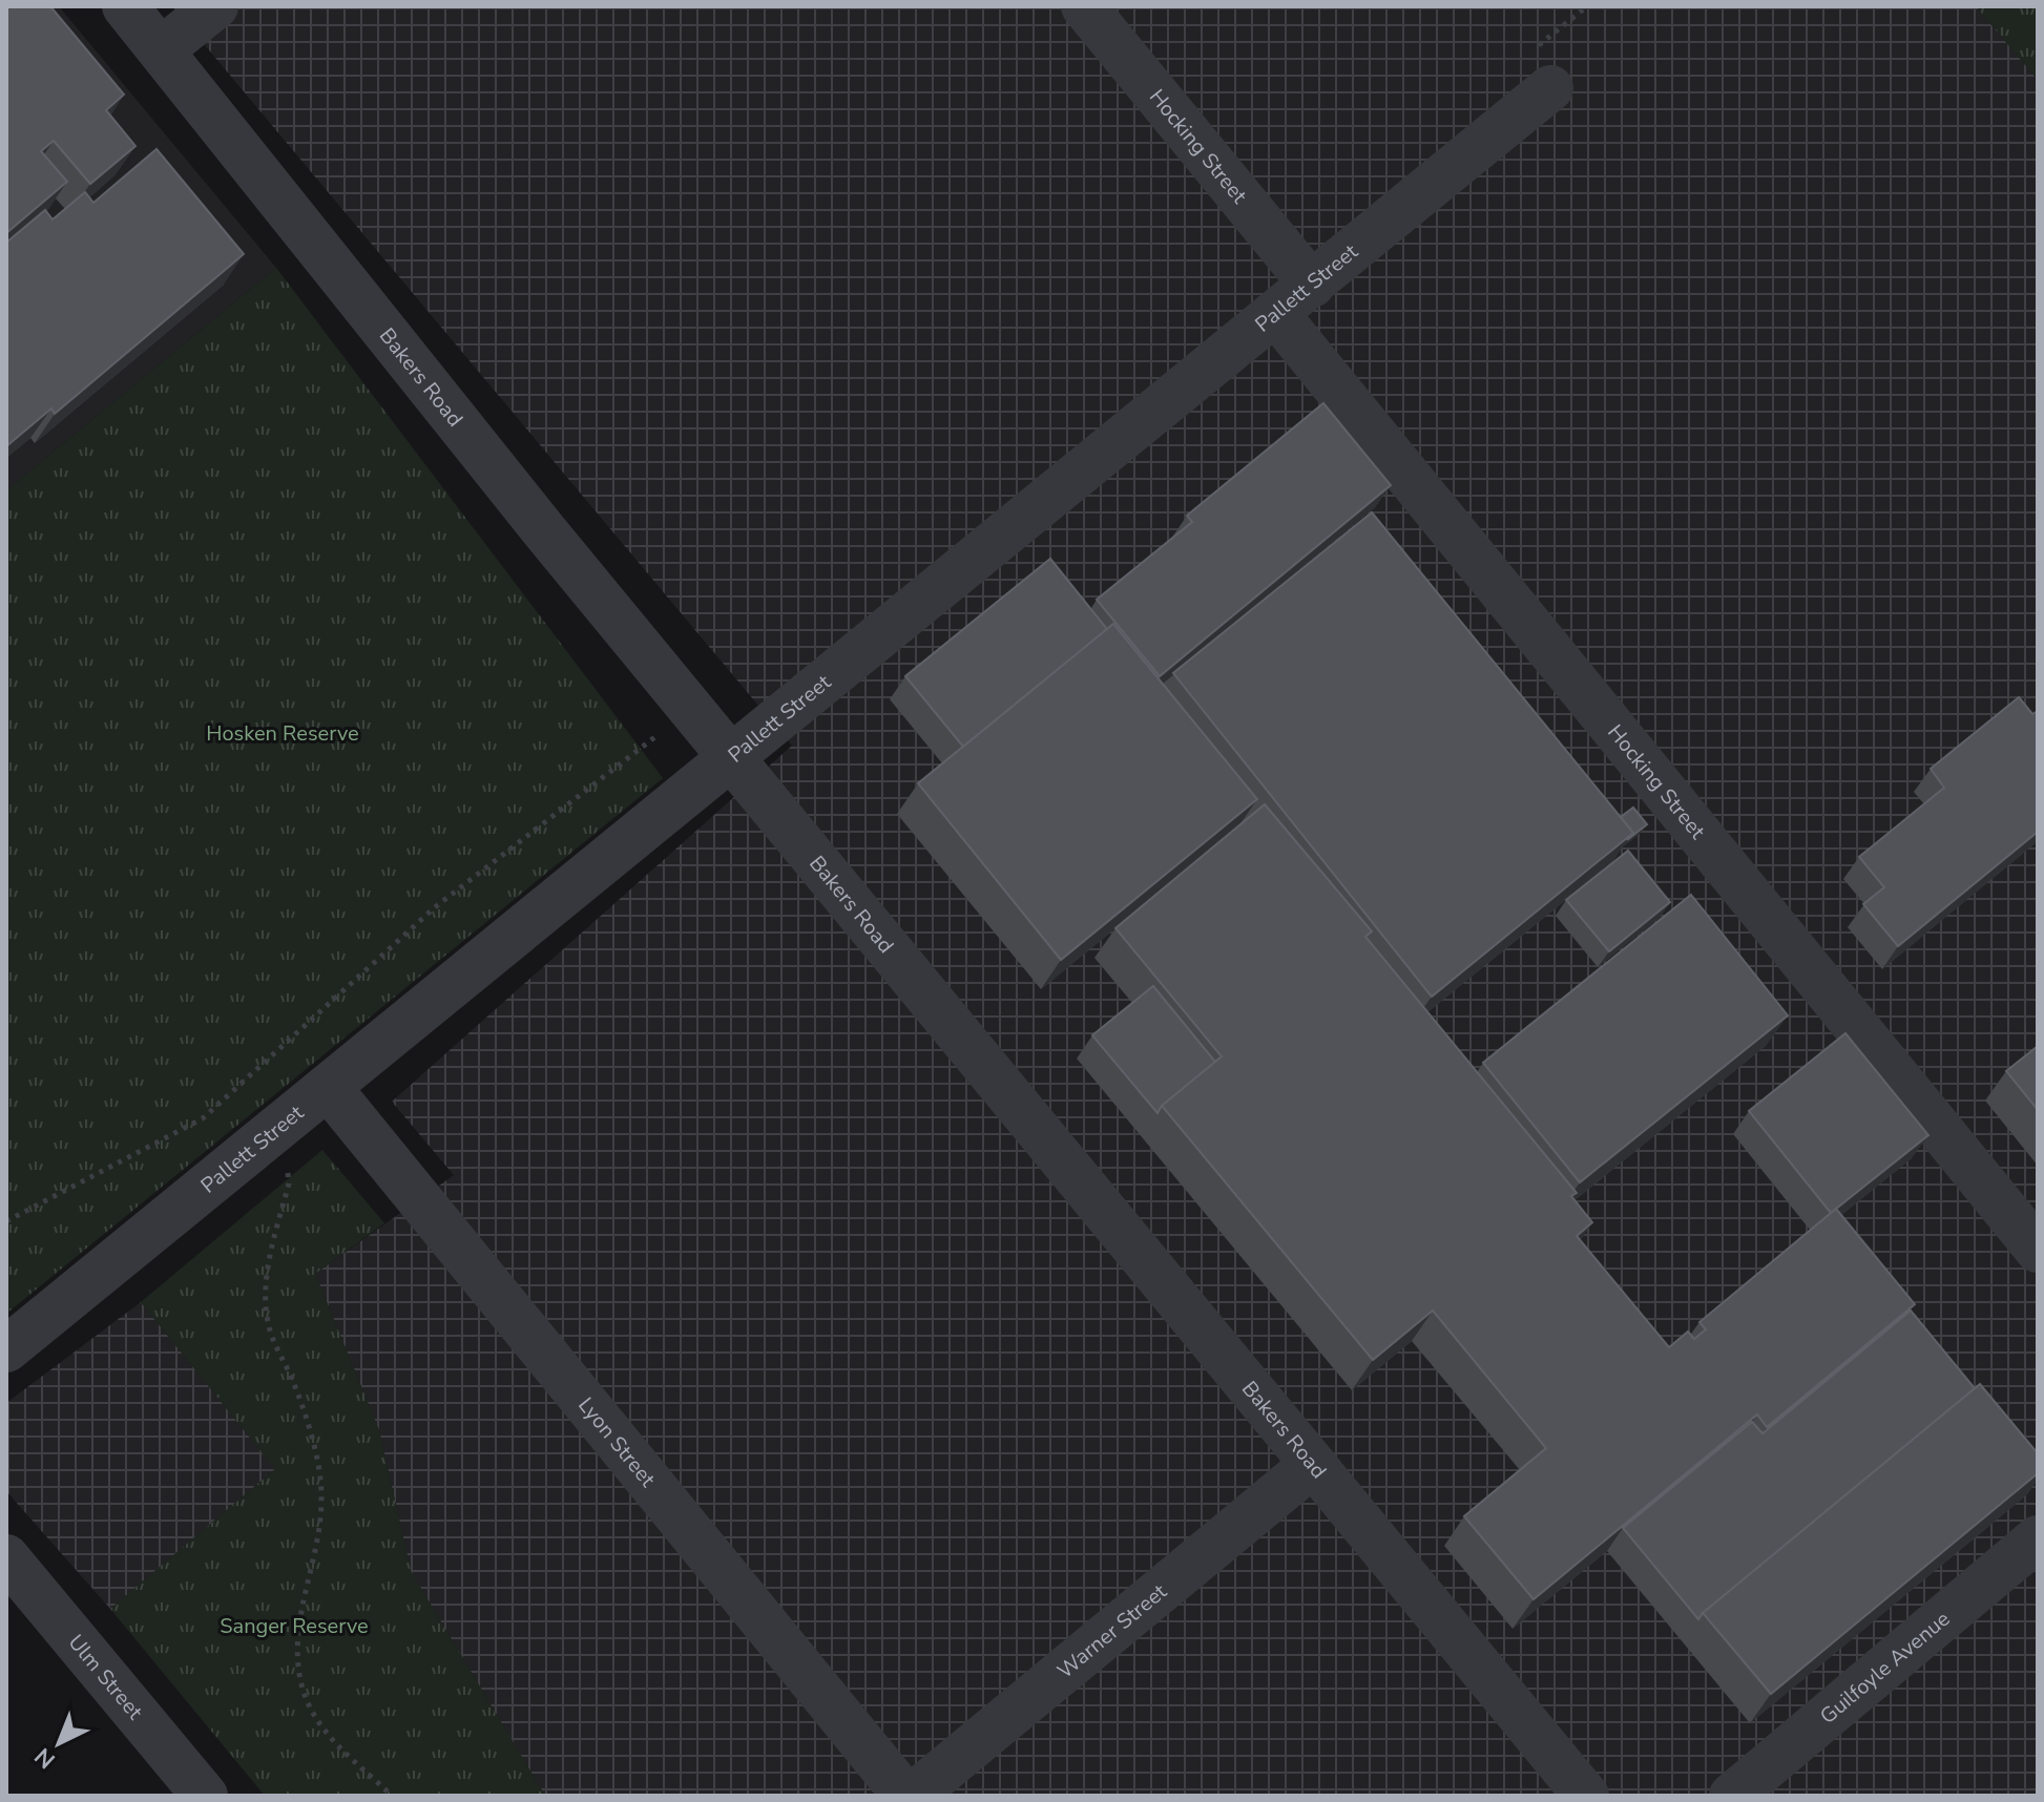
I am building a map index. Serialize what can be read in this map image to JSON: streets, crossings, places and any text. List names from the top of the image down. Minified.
{"streets":{"street":["Hocking Street","Pallett Street","Bakers Road","Lyon Street","Warner Street","Guilfoyle Avenue","Ulm Street"]},"crossings":[["Hocking Street","Pallett Street"],["Pallett Street","Bakers Road"],["Pallett Street","Lyon Street"],["Bakers Road","Warner Street"]],"parks":["Hosken Reserve","Sanger Reserve"],"north":"bottom left"}
